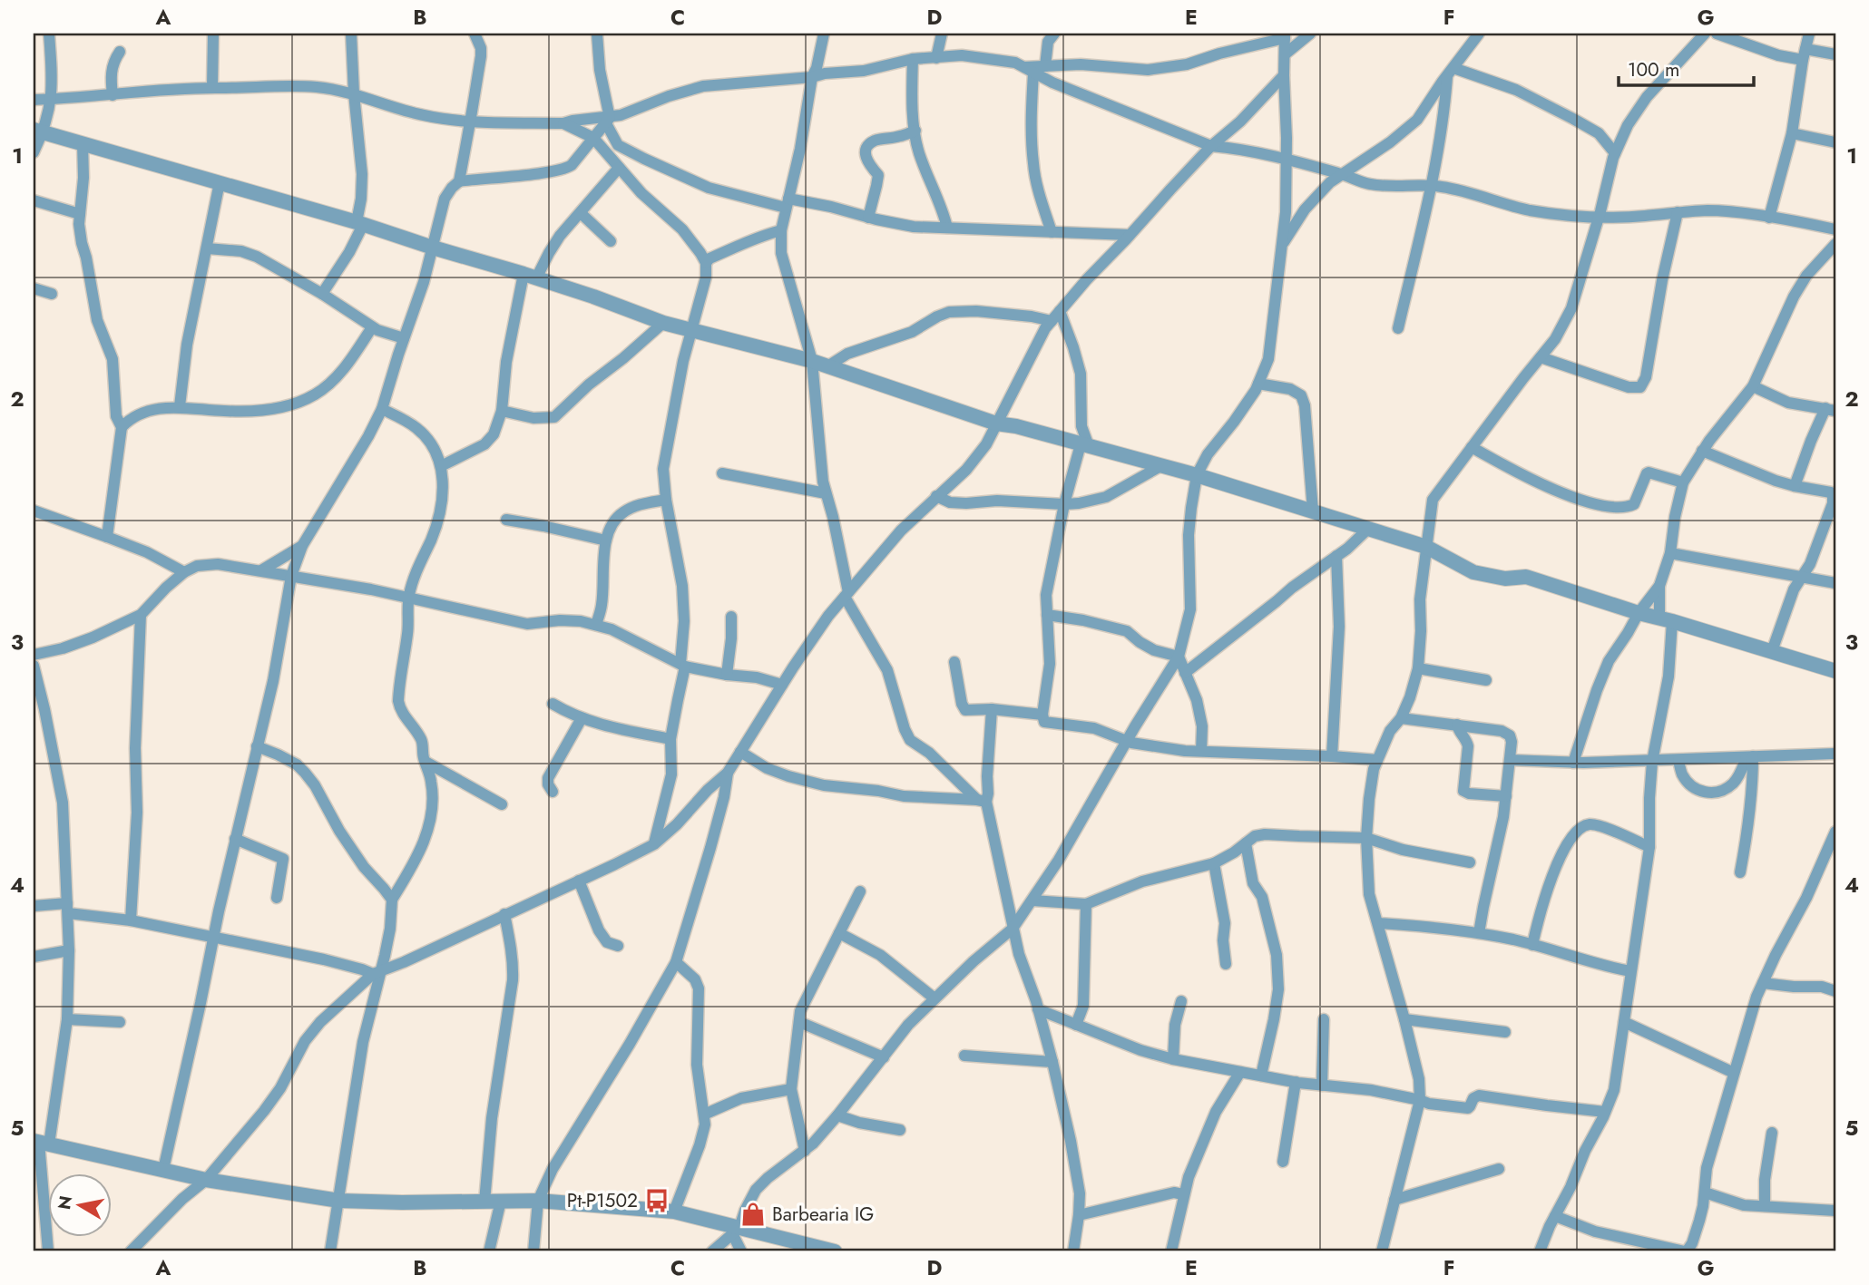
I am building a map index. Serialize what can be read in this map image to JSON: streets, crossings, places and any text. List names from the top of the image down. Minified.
{"places":{"bus stop":["Pt-P1502"],"shop":["Barbearia IG"]},"scale_bar":"100 m","north":"left","grid":{"columns":["A","B","C","D","E","F","G"],"rows":["1","2","3","4","5"]}}
